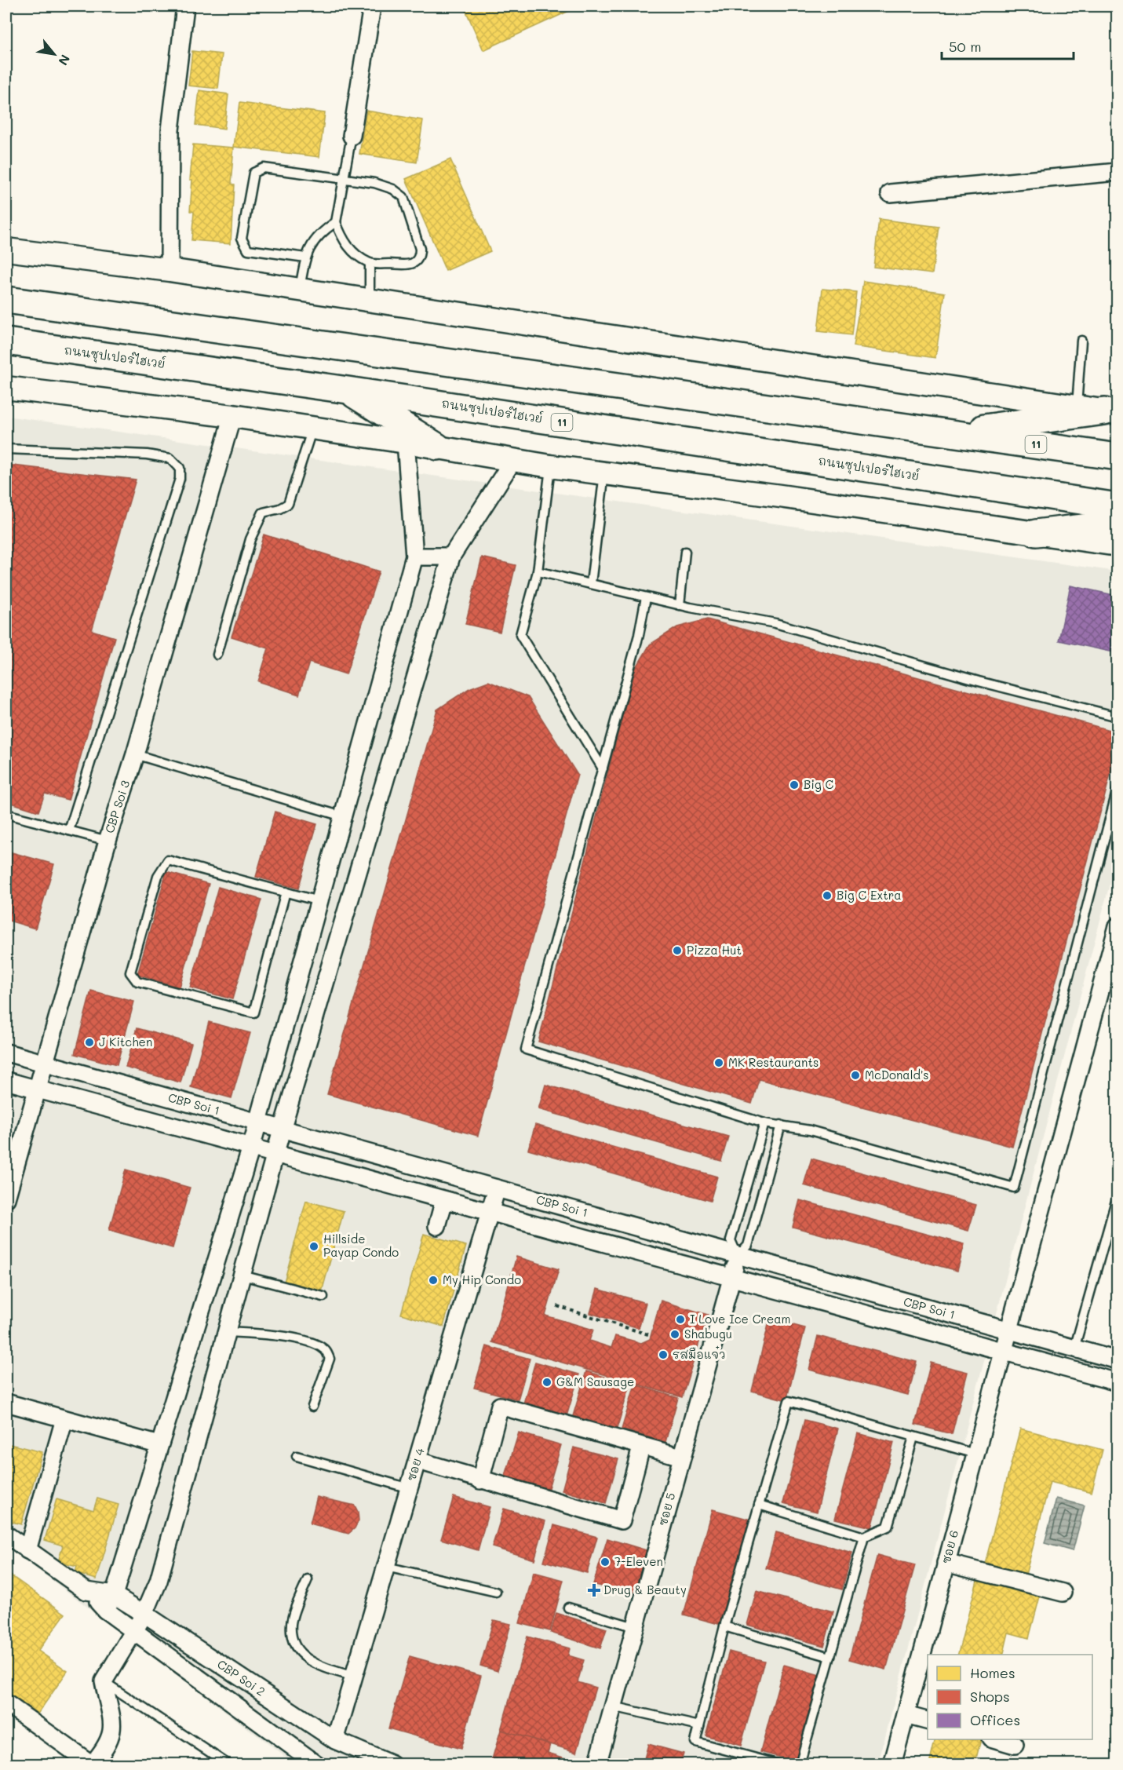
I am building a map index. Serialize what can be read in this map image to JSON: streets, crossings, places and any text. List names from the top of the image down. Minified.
{"streets":{"highway":["ถนนซุปเปอร์ไฮเวย์","11"],"street":["CBP Soi 3","CBP Soi 1","ซอย 4","ซอย 5","ซอย 6","CBP Soi 2"]},"crossings":[["CBP Soi 3","CBP Soi 1"],["CBP Soi 1","ซอย 4"],["CBP Soi 1","ซอย 5"],["CBP Soi 1","ซอย 6"],["ซอย 4","CBP Soi 2"]],"places":{"other":["Big C","Big C Extra","Pizza Hut","J Kitchen","MK Restaurants","McDonald's","Hillside Payap Condo","My Hip Condo","I Love Ice Cream","Shabugu","รสมือแจ๋ว","G&M Sausage","7-Eleven"],"health":["Drug & Beauty"]},"legend":["Homes","Shops","Offices"],"scale_bar":"50 m","north":"bottom right"}
